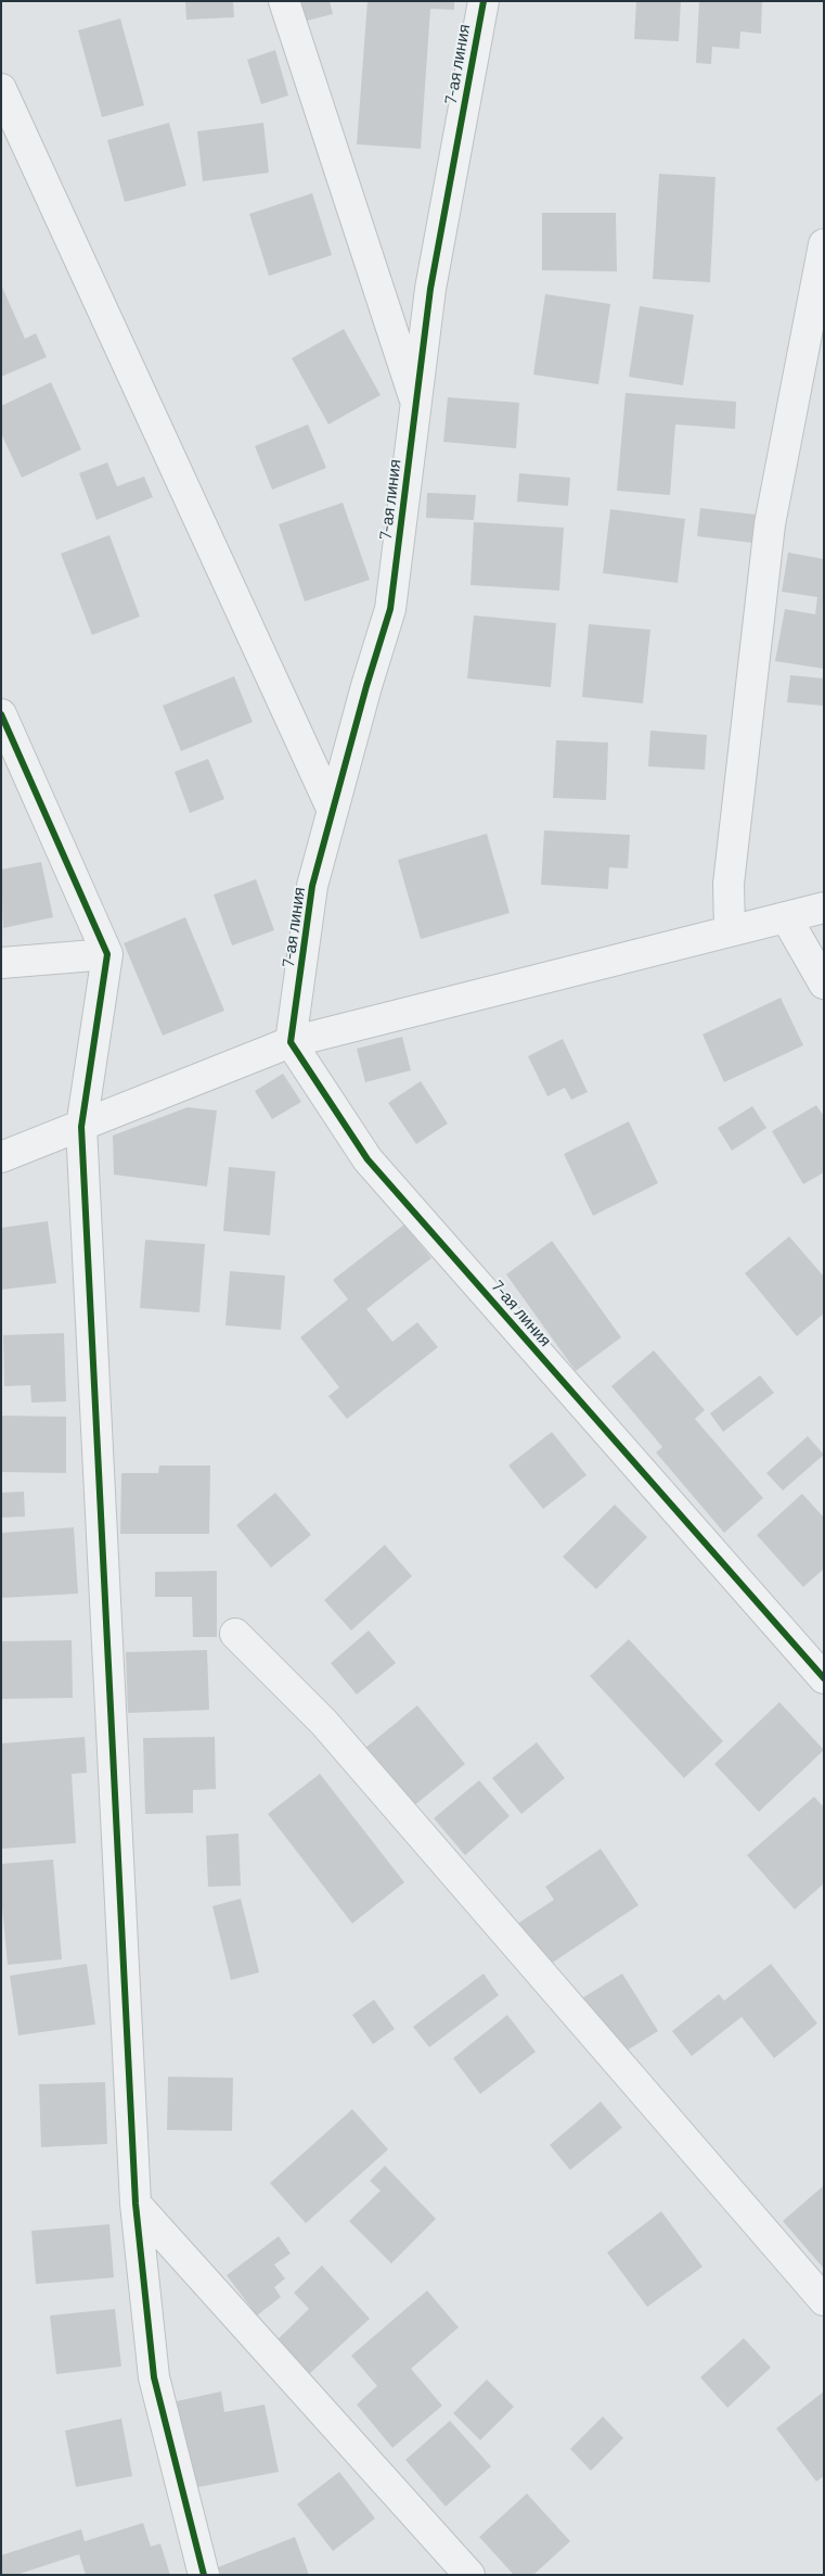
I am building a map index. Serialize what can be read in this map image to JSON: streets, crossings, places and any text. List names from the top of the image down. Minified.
{"streets":{"street":["7-ая линия"]}}
